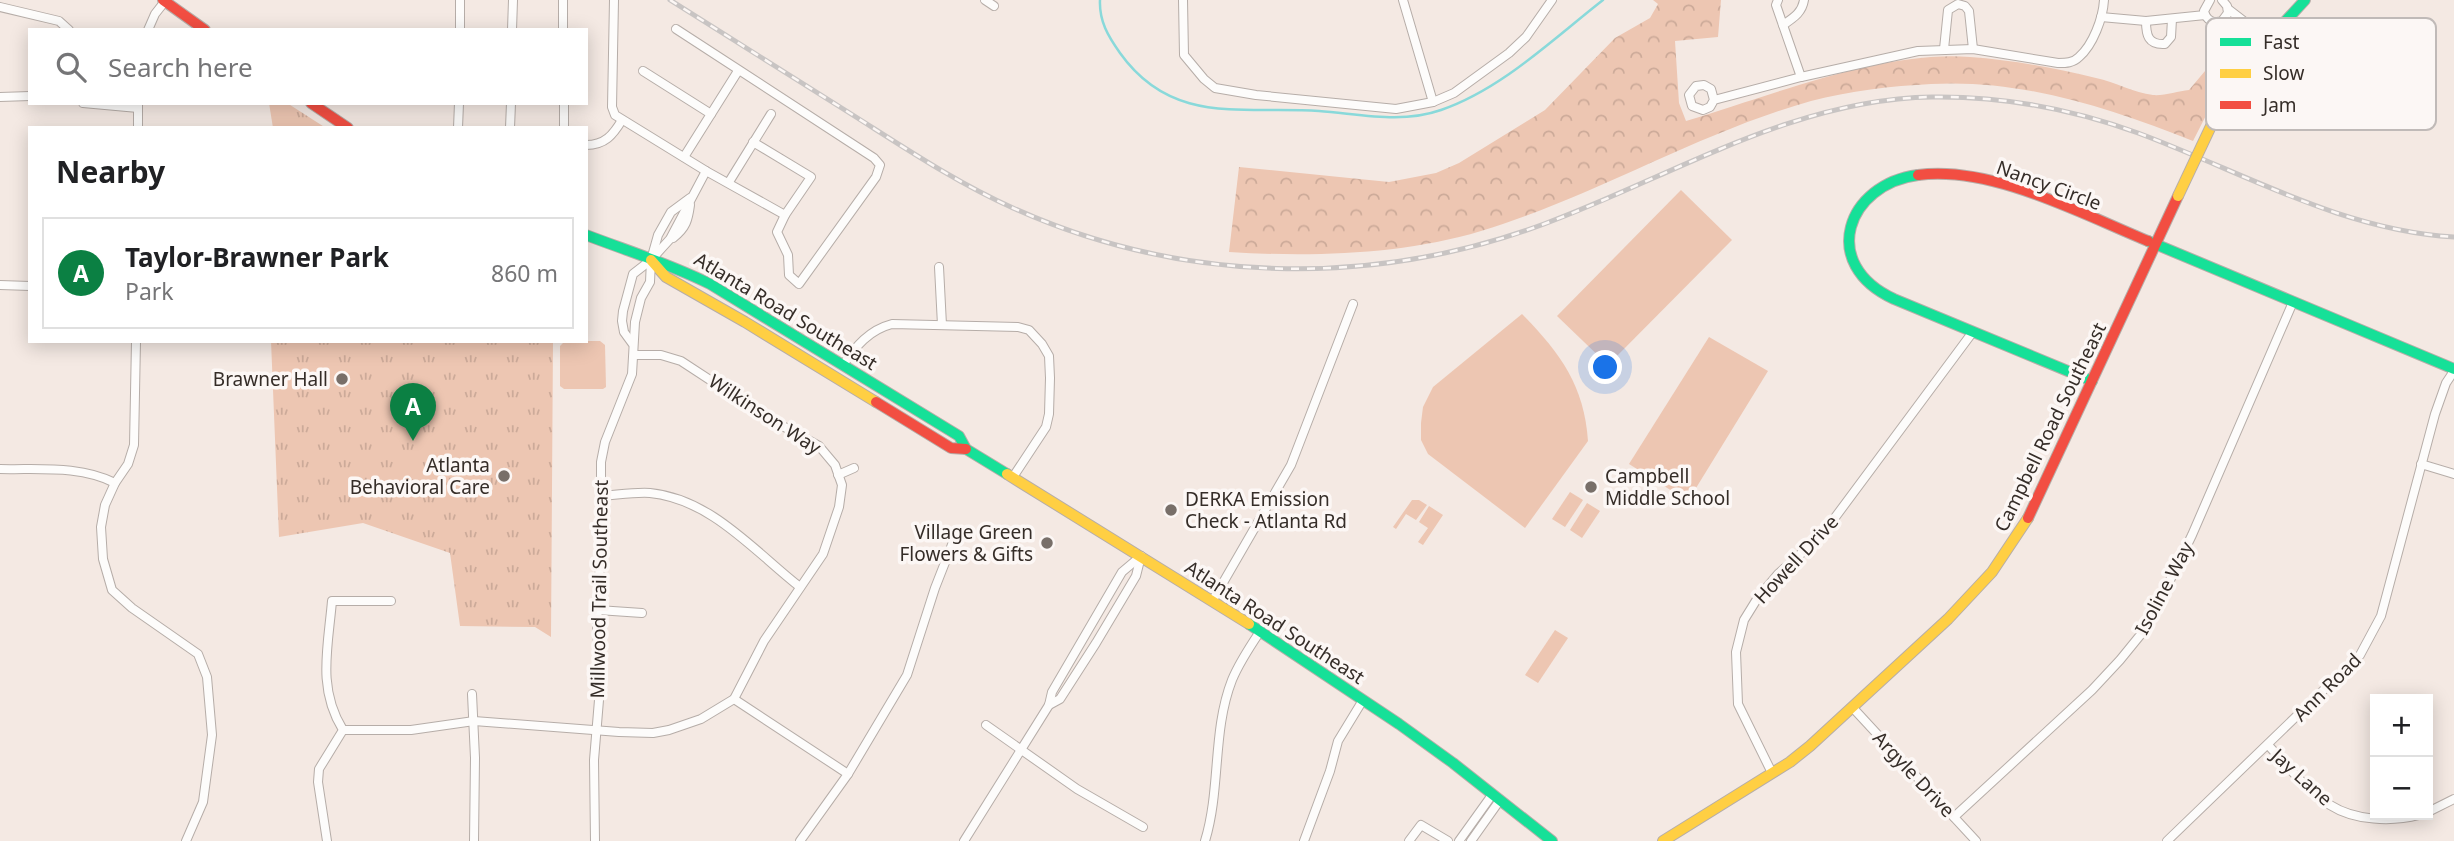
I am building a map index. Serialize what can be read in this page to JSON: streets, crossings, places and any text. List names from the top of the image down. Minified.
{"streets":{"street":["Nancy Circle","Atlanta Road Southeast","Wilkinson Way","Campbell Road Southeast","Howell Drive","Isoline Way","Millwood Trail Southeast","Ann Road","Argyle Drive","Jay Lane"]},"crossings":[["Nancy Circle","Campbell Road Southeast"],["Nancy Circle","Howell Drive"],["Nancy Circle","Isoline Way"],["Nancy Circle","Ann Road"],["Atlanta Road Southeast","Millwood Trail Southeast"],["Wilkinson Way","Millwood Trail Southeast"],["Campbell Road Southeast","Howell Drive"],["Campbell Road Southeast","Argyle Drive"],["Isoline Way","Argyle Drive"],["Ann Road","Jay Lane"]],"places":["Brawner Hall","Atlanta Behavioral Care","Campbell Middle School","DERKA Emission Check - Atlanta Rd","Village Green Flowers & Gifts"],"legend":["Fast","Slow","Jam"],"page":{"search":"Search here","heading":"Nearby","list":[{"mark":"A","name":"Taylor-Brawner Park","note":"Park","value":"860 m"}],"pins":"A","map_buttons":["+","−"]}}
